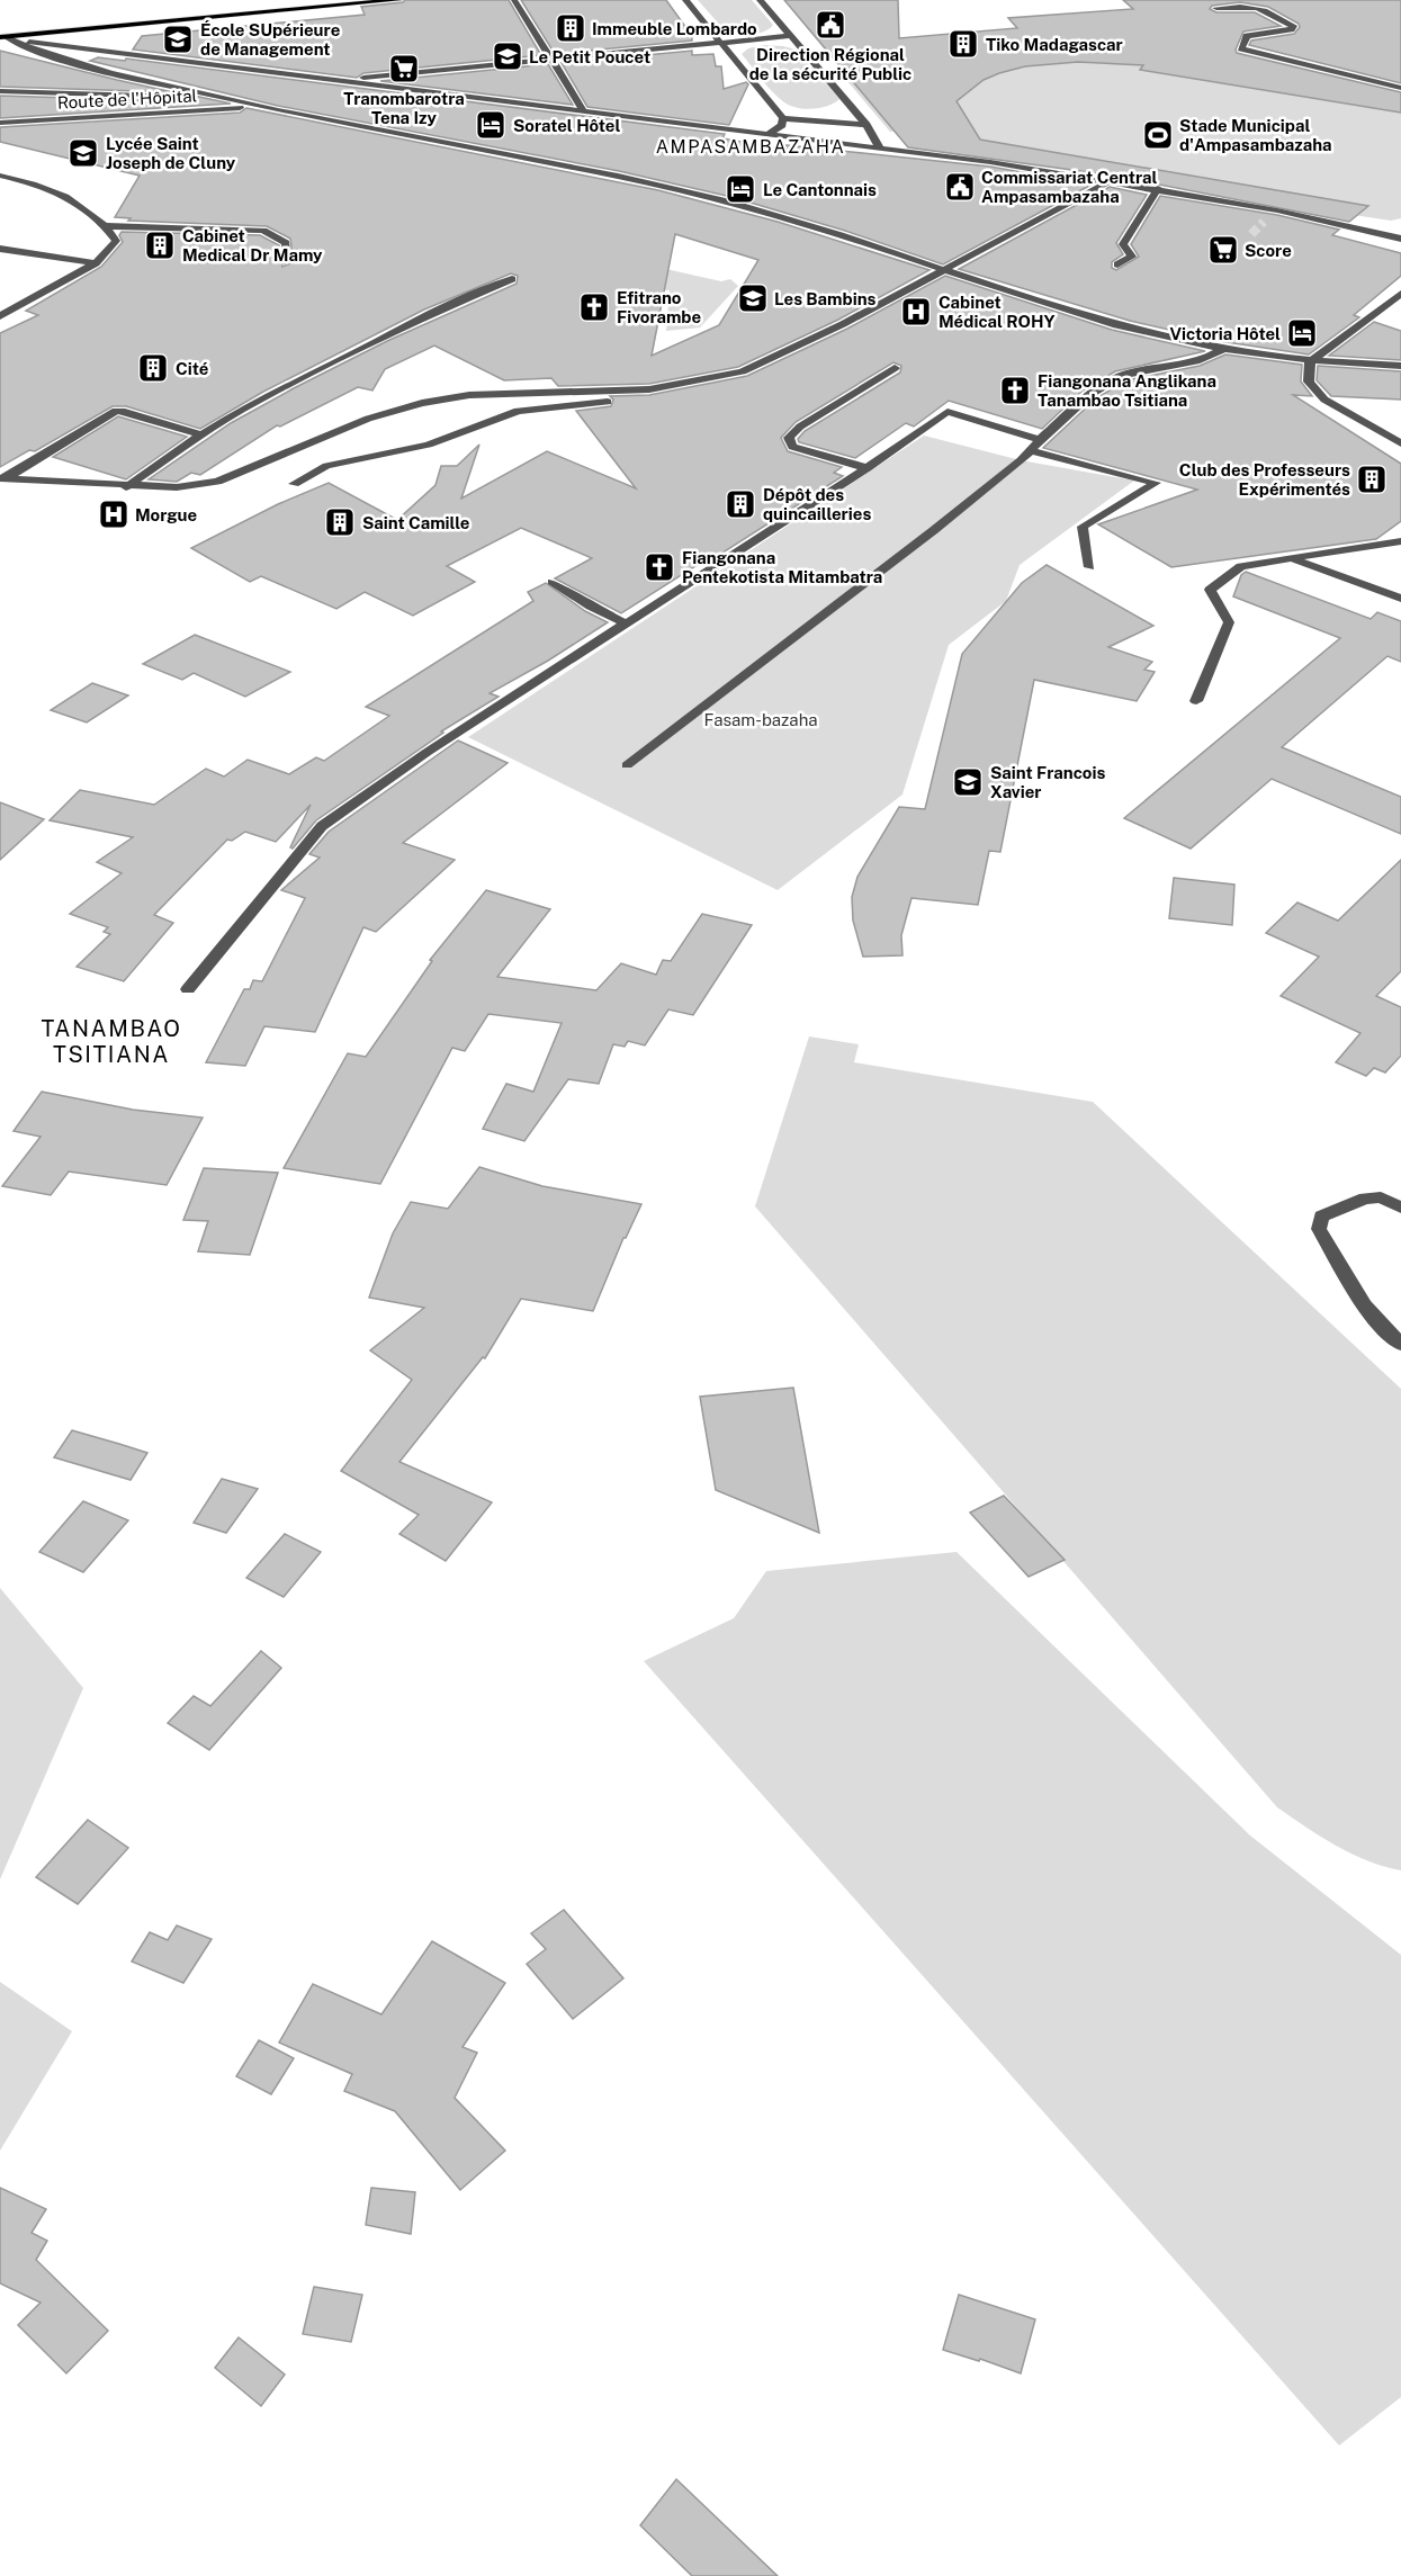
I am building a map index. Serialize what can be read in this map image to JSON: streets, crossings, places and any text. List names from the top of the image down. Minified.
{"streets":{"street":["Route de l'Hôpital"]},"districts":["AMPASAMBAZAHA","TANAMBAO TSITIANA"],"parks":["Fasam-bazaha"],"places":{"public building":["Direction Régional de la sécurité Public","Commissariat Central Ampasambazaha"],"building":["Immeuble Lombardo","Tiko Madagascar","Cabinet Medical Dr Mamy","Cité","Club des Professeurs Expérimentés","Dépôt des quincailleries","Saint Camille"],"school or university":["École SUpérieure de Management","Le Petit Poucet","Lycée Saint Joseph de Cluny","Les Bambins","Saint Francois Xavier"],"supermarket":["Tranombarotra Tena Izy","Score"],"hotel":["Soratel Hôtel","Le Cantonnais","Victoria Hôtel"],"sports":["Stade Municipal d'Ampasambazaha"],"church":["Efitrano Fivorambe","Fiangonana Anglikana Tanambao Tsitiana","Fiangonana Pentekotista Mitambatra"],"hospital":["Cabinet Médical ROHY","Morgue"]}}
